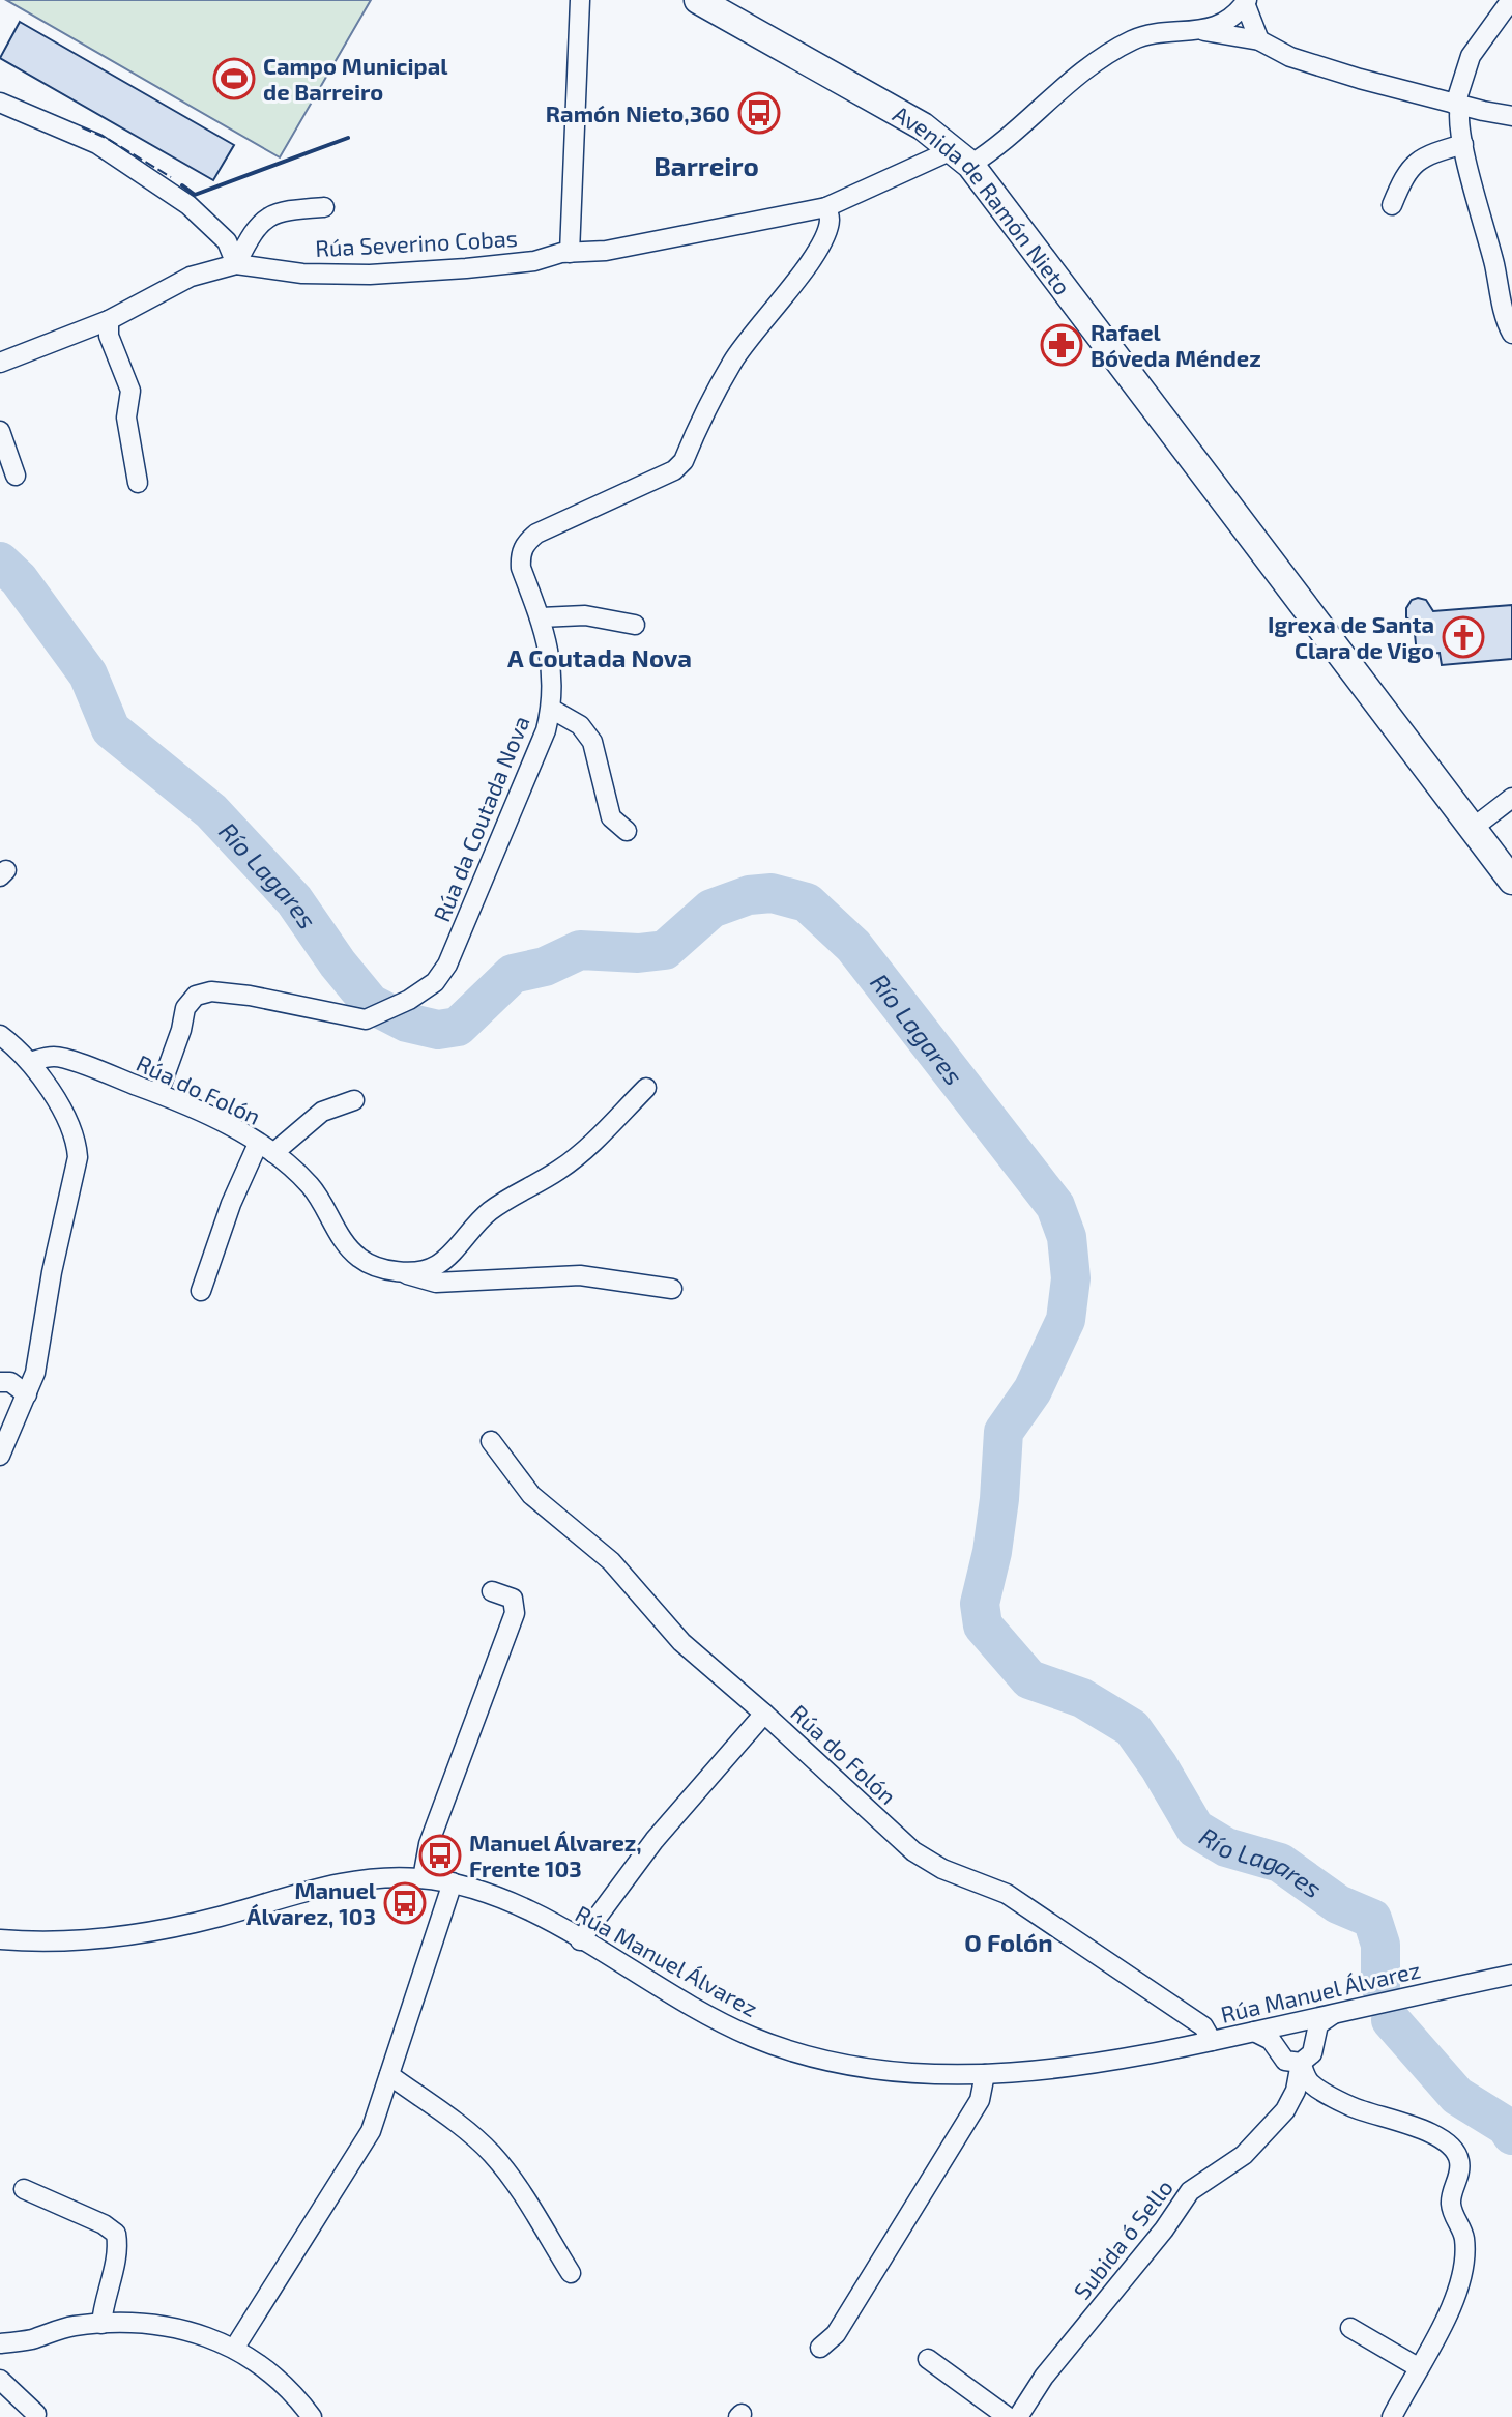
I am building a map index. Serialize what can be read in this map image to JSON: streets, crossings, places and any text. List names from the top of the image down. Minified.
{"streets":{"main road":["Avenida de Ramón Nieto"],"street":["Rúa Severino Cobas","Rúa da Coutada Nova","Rúa do Folón","Rúa Manuel Álvarez","Subida ó Sello"]},"crossings":[["Avenida de Ramón Nieto","Rúa Severino Cobas"],["Rúa Severino Cobas","Rúa da Coutada Nova"],["Rúa da Coutada Nova","Rúa do Folón"],["Rúa do Folón","Rúa Manuel Álvarez"],["Rúa Manuel Álvarez","Subida ó Sello"]],"districts":["Barreiro","A Coutada Nova","O Folón"],"water":["Río Lagares"],"places":{"sports":["Campo Municipal de Barreiro"],"bus stop":["Ramón Nieto,360","Manuel Álvarez, Frente 103","Manuel Álvarez, 103"],"pharmacy":["Rafael Bóveda Méndez"],"church":["Igrexa de Santa Clara de Vigo"]}}
